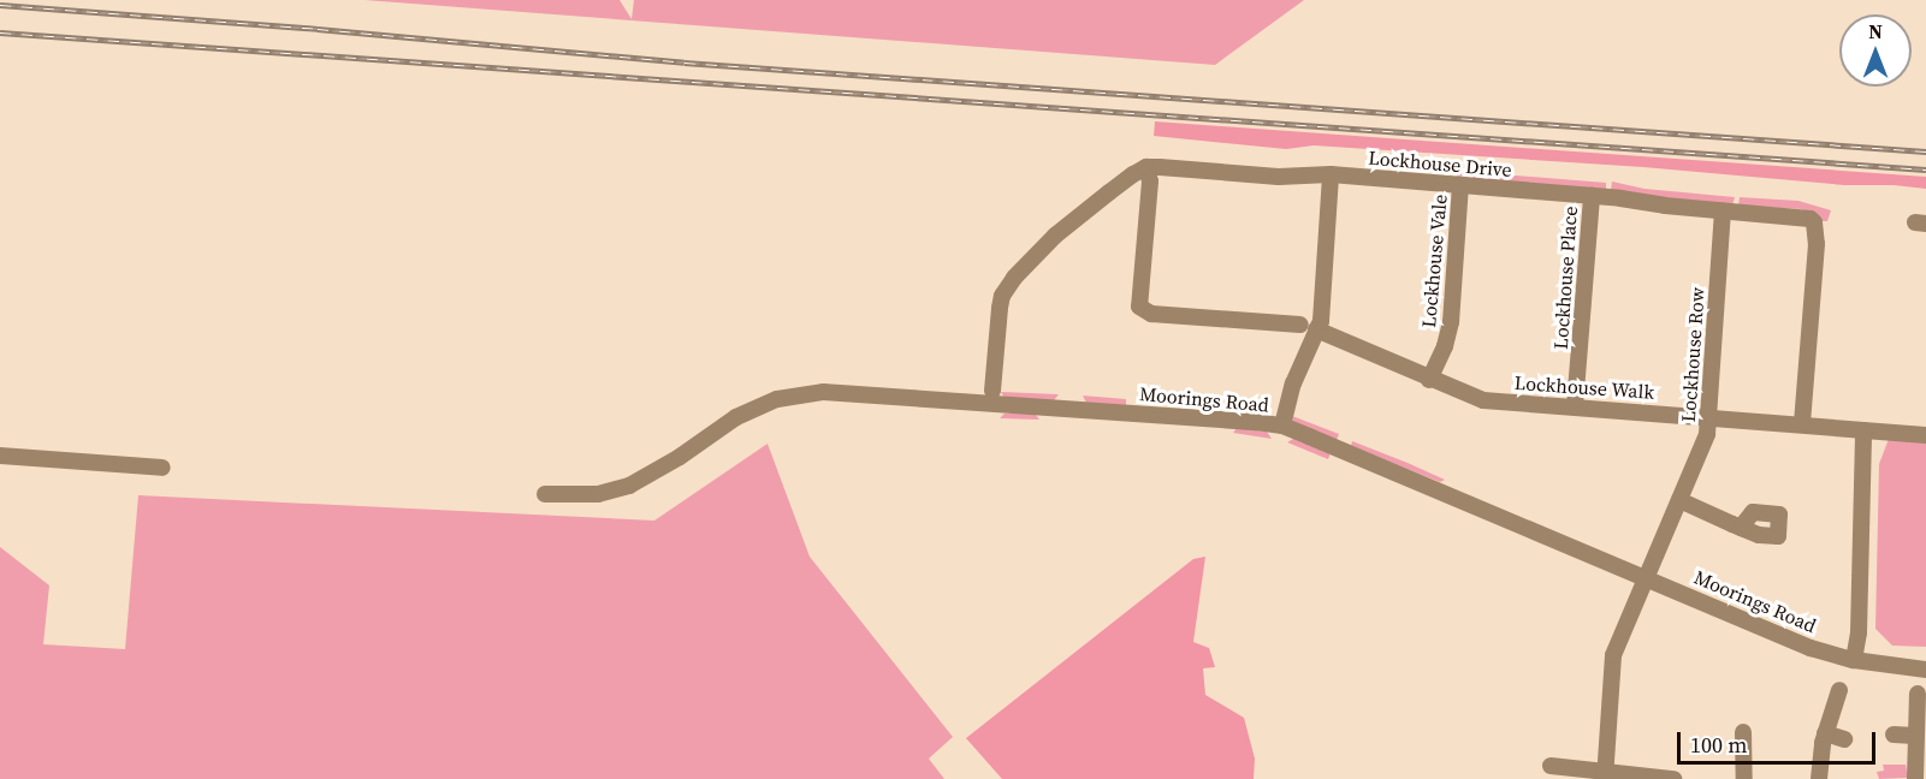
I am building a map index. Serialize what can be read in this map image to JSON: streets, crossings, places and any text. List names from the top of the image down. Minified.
{"streets":{"street":["Lockhouse Drive","Lockhouse Vale","Lockhouse Place","Lockhouse Row","Lockhouse Walk","Moorings Road"]},"crossings":[["Lockhouse Drive","Lockhouse Vale"],["Lockhouse Drive","Lockhouse Place"],["Lockhouse Drive","Lockhouse Row"],["Lockhouse Drive","Lockhouse Walk"],["Lockhouse Vale","Lockhouse Walk"],["Lockhouse Place","Lockhouse Walk"],["Lockhouse Row","Lockhouse Walk"],["Lockhouse Row","Moorings Road"]],"scale_bar":"100 m","north":"top"}
